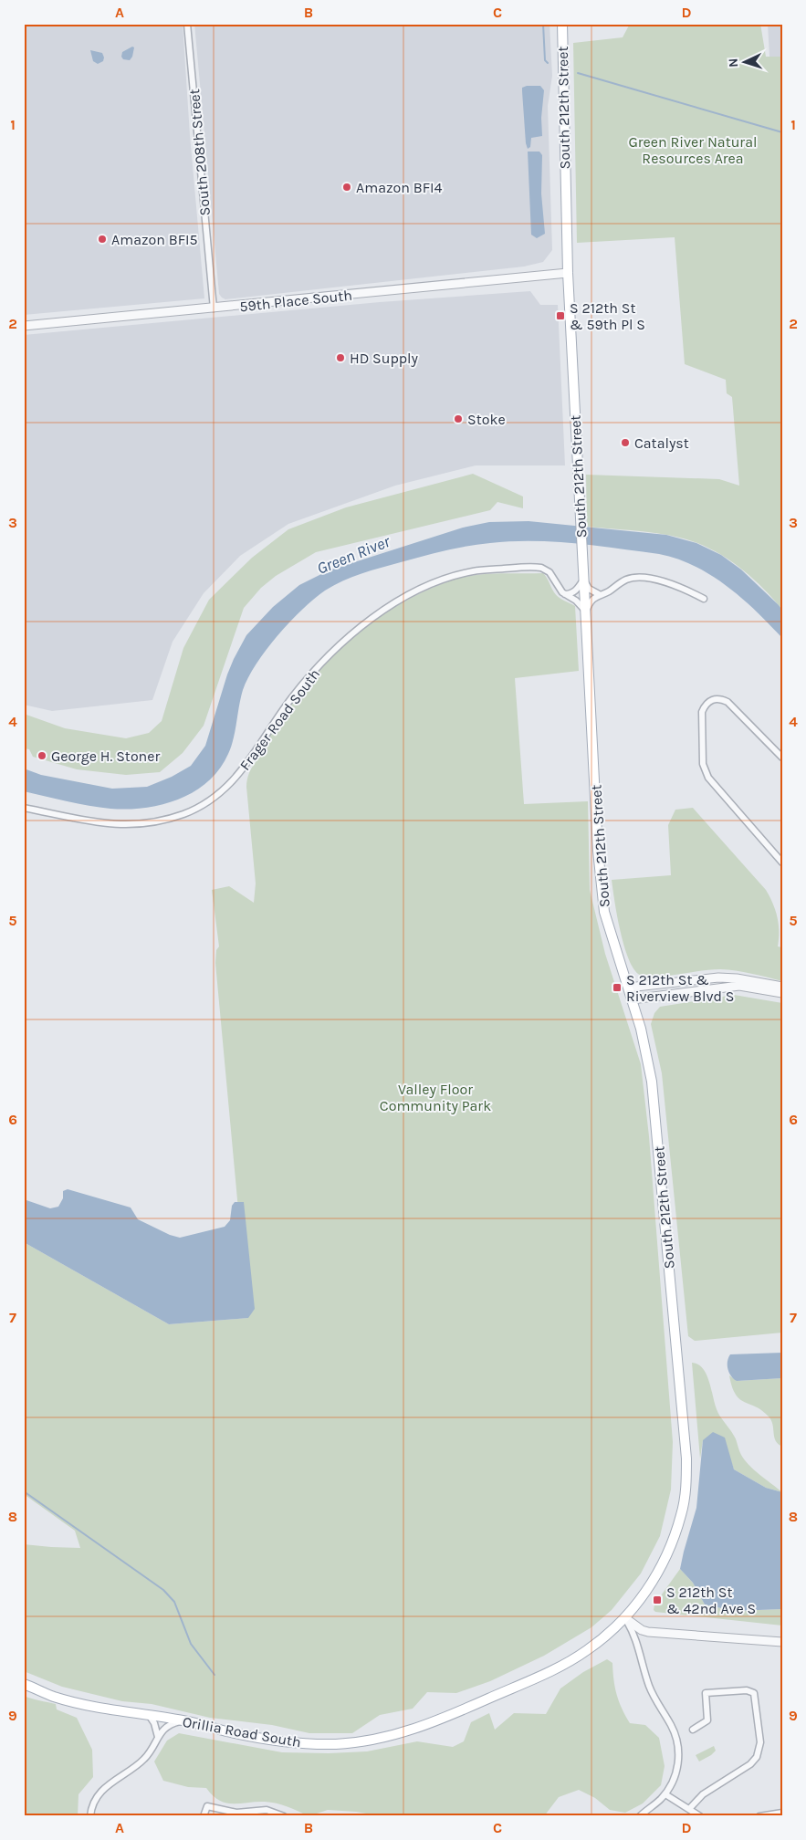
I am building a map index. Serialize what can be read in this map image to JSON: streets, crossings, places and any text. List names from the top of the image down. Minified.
{"streets":{"main road":["South 212th Street","Orillia Road South"],"street":["South 208th Street","59th Place South","Frager Road South"]},"crossings":[["South 212th Street","59th Place South"],["South 212th Street","Frager Road South"],["South 212th Street","Orillia Road South"],["South 208th Street","59th Place South"]],"water":["Green River"],"parks":["Green River Natural Resources Area","Valley Floor Community Park"],"places":{"other":["Amazon BFI4","Amazon BFI5","HD Supply","Stoke","Catalyst","George H. Stoner"],"transit":["S 212th St & 59th Pl S","S 212th St & Riverview Blvd S","S 212th St & 42nd Ave S"]},"north":"left","grid":{"columns":["A","B","C","D"],"rows":["1","2","3","4","5","6","7","8","9"]}}
